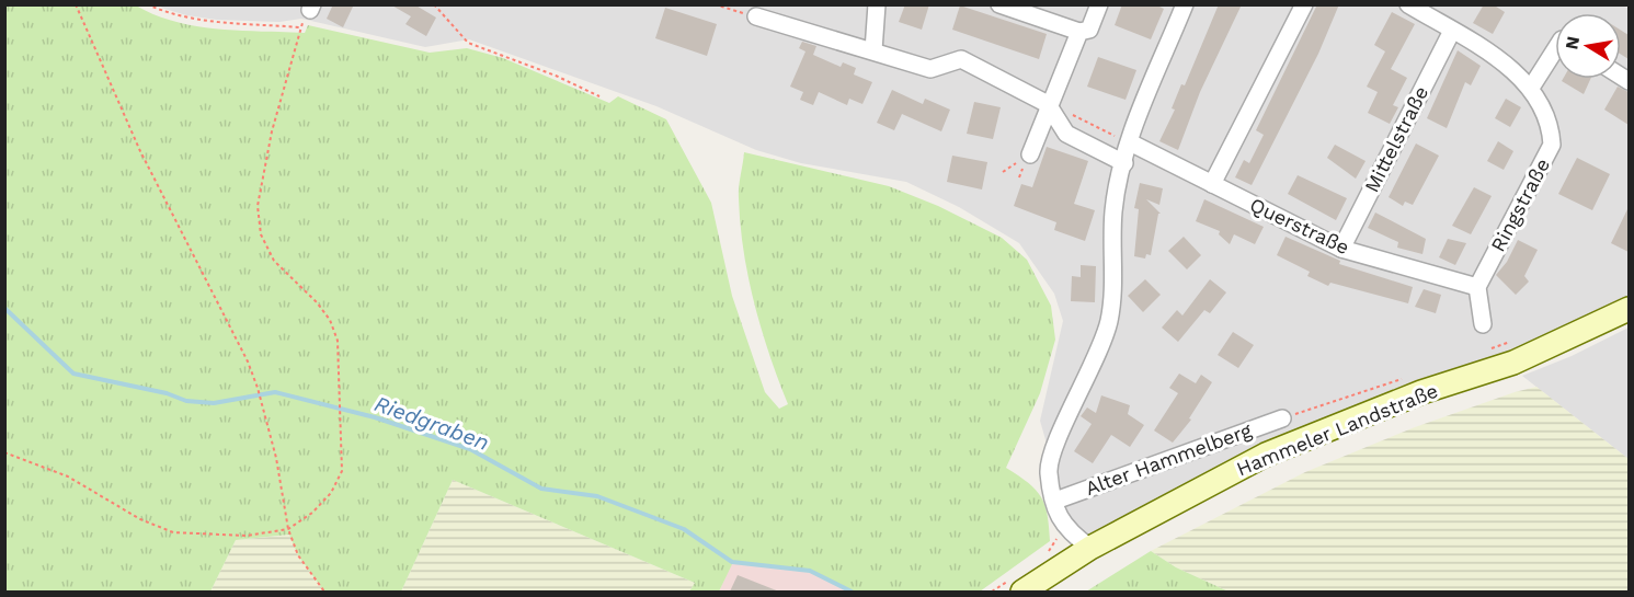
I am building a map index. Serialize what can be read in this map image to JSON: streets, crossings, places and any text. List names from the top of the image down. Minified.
{"streets":{"main road":["Hammeler Landstraße"],"street":["Mittelstraße","Ringstraße","Querstraße","Alter Hammelberg"]},"crossings":[["Mittelstraße","Ringstraße"],["Mittelstraße","Querstraße"],["Ringstraße","Querstraße"]],"water":["Riedgraben"],"north":"left"}
